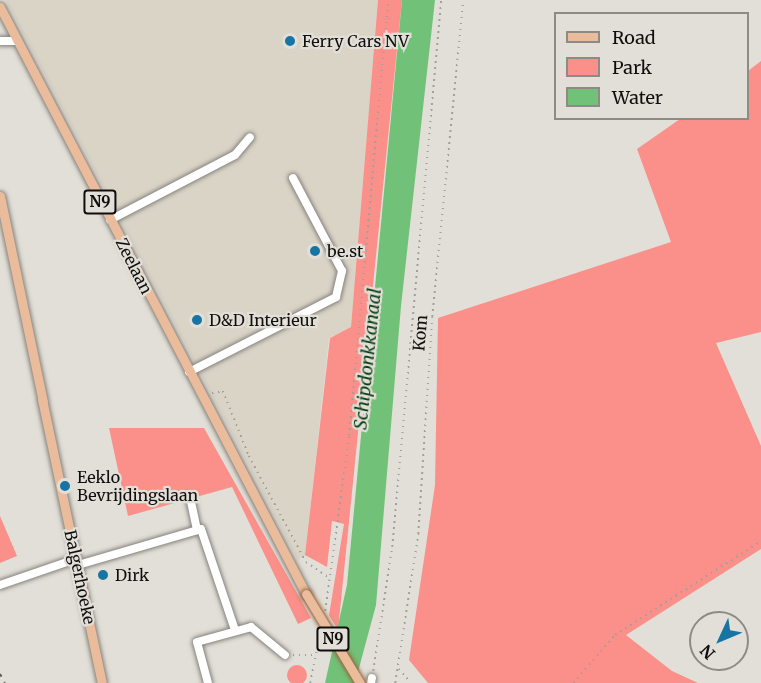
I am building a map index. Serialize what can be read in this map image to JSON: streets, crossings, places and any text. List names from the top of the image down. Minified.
{"streets":{"main road":["N9","Zeelaan","Balgerhoeke"],"path":["Kom"]},"crossings":[["N9","Zeelaan"]],"water":["Schipdonkkanaal"],"places":["Ferry Cars NV","be.st","D&D Interieur","Eeklo Bevrijdingslaan","Dirk"],"legend":["Road","Park","Water"],"north":"bottom left"}
